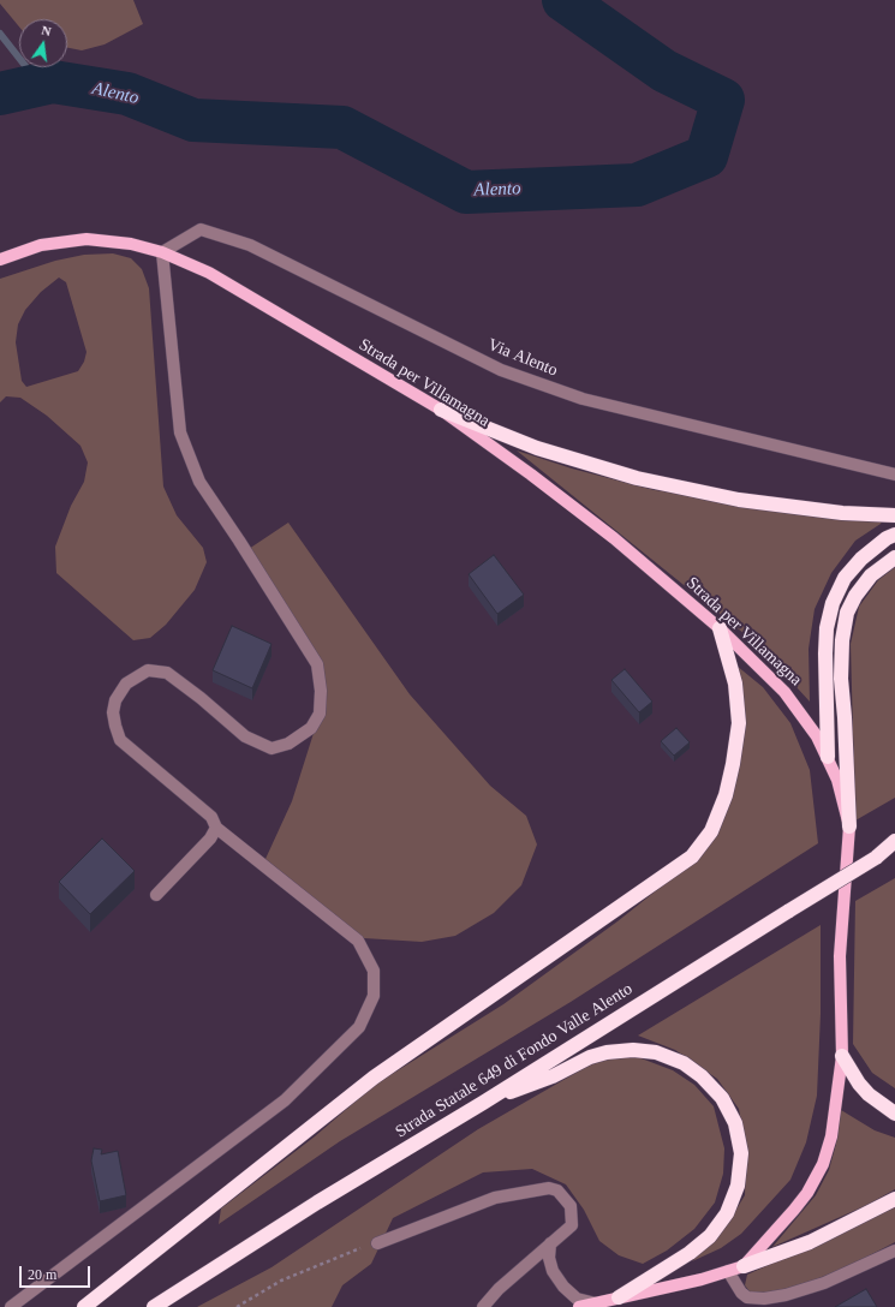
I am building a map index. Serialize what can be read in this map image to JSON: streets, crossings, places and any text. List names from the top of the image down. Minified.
{"streets":{"highway":["Strada Statale 649 di Fondo Valle Alento"],"main road":["Strada per Villamagna"],"street":["Via Alento"]},"crossings":[["Via Alento","Strada per Villamagna"]],"water":["Alento"],"scale_bar":"20 m","north":"top"}
